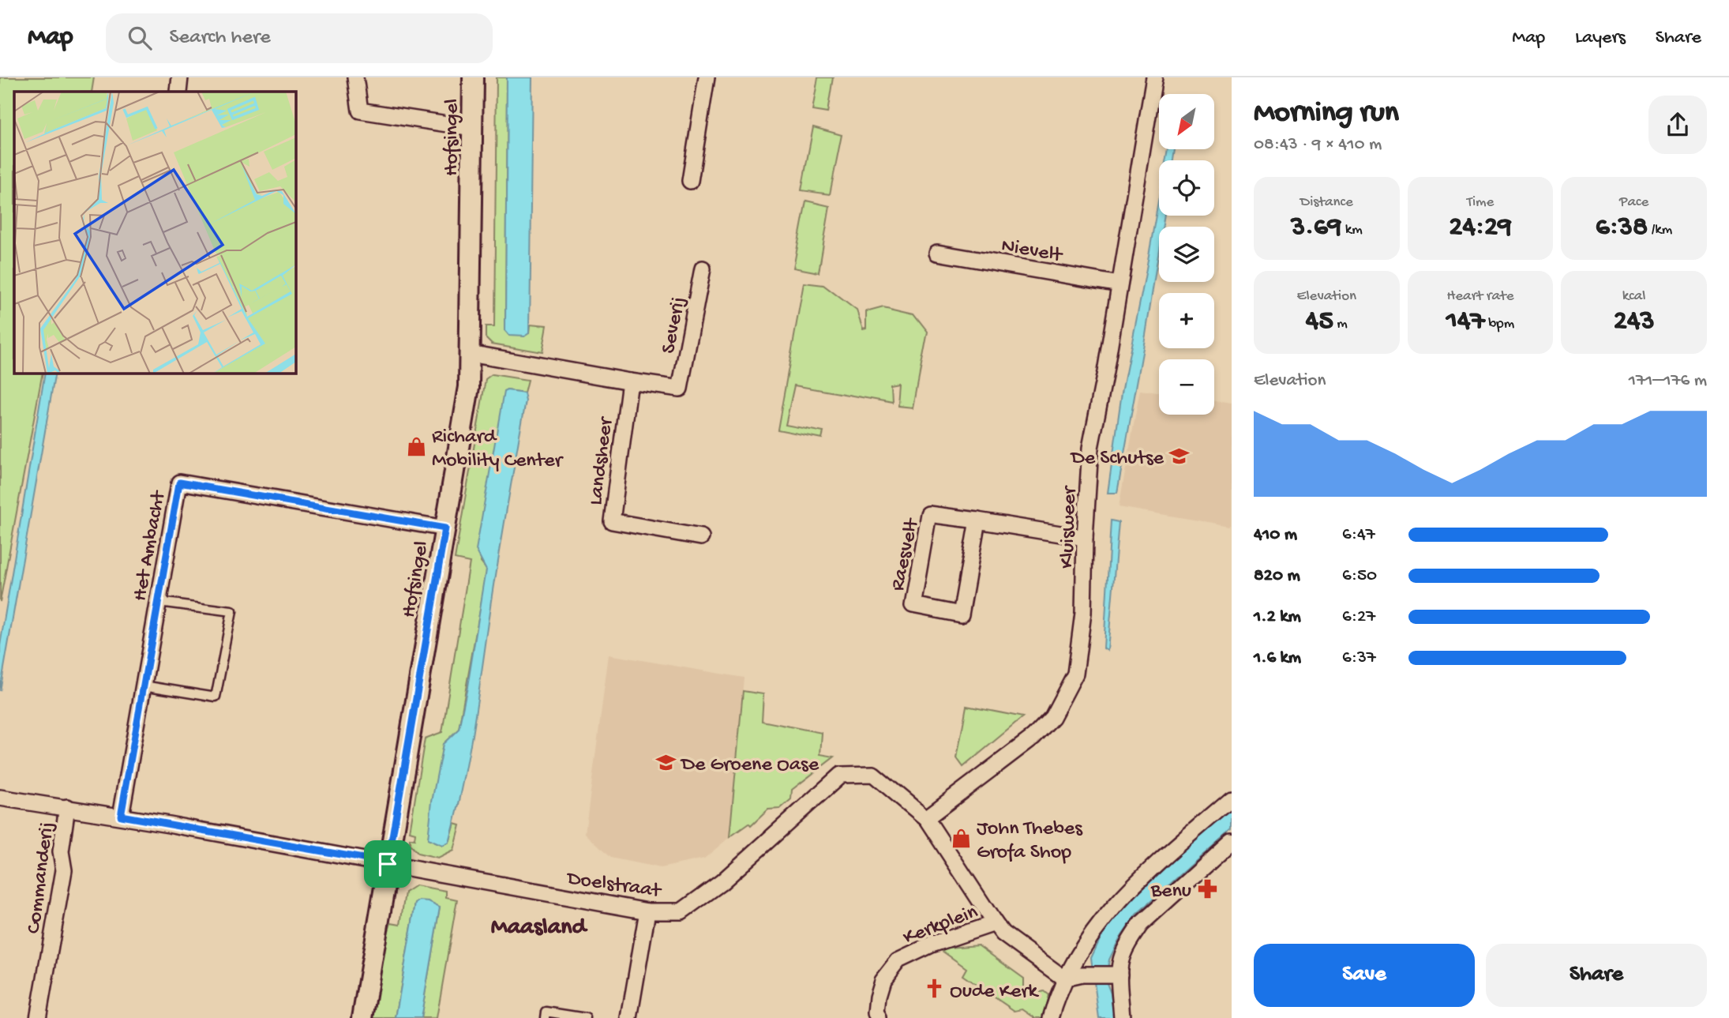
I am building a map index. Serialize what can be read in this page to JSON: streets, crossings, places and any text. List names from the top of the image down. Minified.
{"streets":{"street":["Hofsingel","Nievelt","Severij","Landsheer","Kluisweer","Het Ambacht","Raesvelt","Commanderij","Doelstraat","Kerkplein"]},"crossings":[["Hofsingel","Het Ambacht"],["Hofsingel","Doelstraat"],["Nievelt","Kluisweer"],["Severij","Landsheer"],["Kluisweer","Raesvelt"],["Kluisweer","Doelstraat"],["Het Ambacht","Doelstraat"],["Commanderij","Doelstraat"],["Doelstraat","Kerkplein"]],"districts":["Maasland"],"places":{"shop":["Richard Mobility Center","John Thebes Grofa Shop"],"school or university":["De Schutse","De Groene Oase"],"pharmacy":["Benu"],"church":["Oude Kerk"]},"north":"bottom left","page":{"header":"Map","search":"Search here","nav":["Map","Layers","Share"],"heading":["Morning run","08:43 · 9 × 410 m"],"map_buttons":["+","−"],"stats":[["Distance","3.69 km"],["Time","24:29"],["Pace","6:38 /km"],["Elevation","45 m"],["Heart rate","147 bpm"],["kcal","243"]],"chart":["Elevation","171–176 m"],"list":[{"name":"410 m","note":"6:47"},{"name":"820 m","note":"6:50"},{"name":"1.2 km","note":"6:27"},{"name":"1.6 km","note":"6:37"}],"buttons":["Save","Share"]}}
